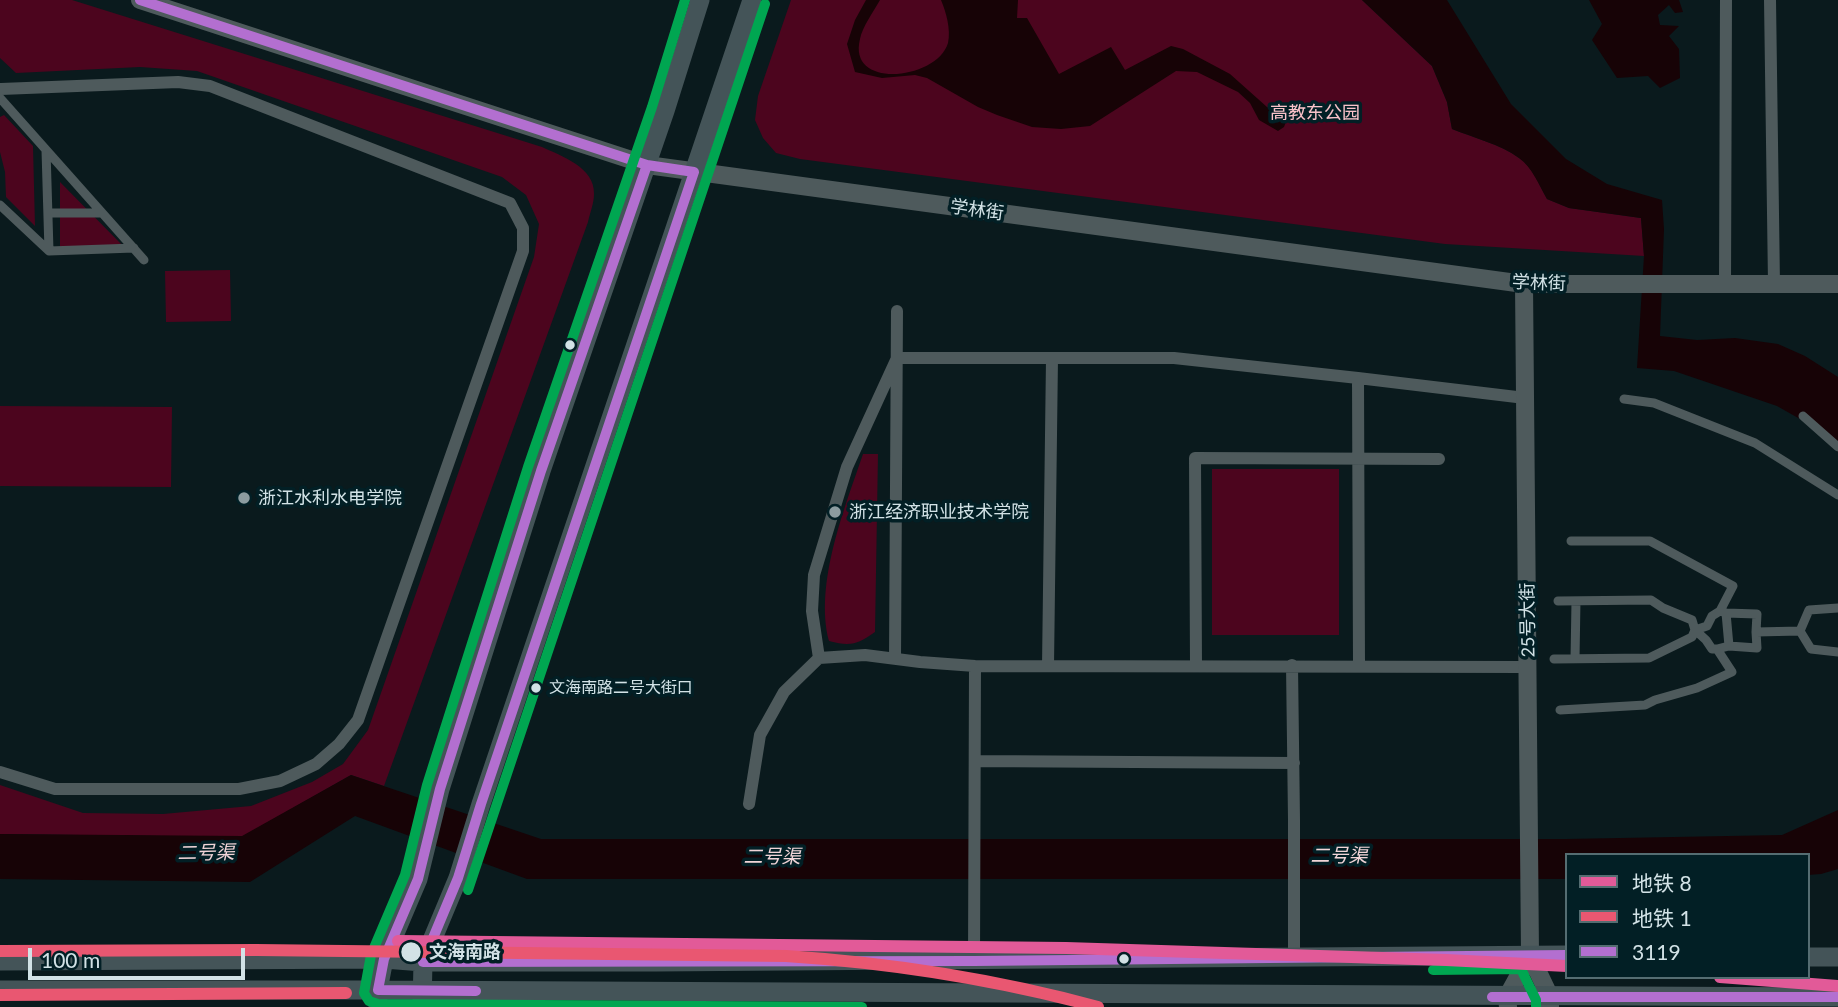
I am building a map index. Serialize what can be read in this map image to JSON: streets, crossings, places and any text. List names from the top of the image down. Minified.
{"streets":{"main road":["学林街","25号大街"]},"crossings":[["学林街","25号大街"]],"water":["二号渠"],"parks":["高教东公园"],"places":["浙江水利水电学院","浙江经济职业技术学院","文海南路二号大街口","文海南路"],"lines":["transit line 3119","metro line 8","metro line 1"],"legend":["地铁 8","地铁 1","3119"],"scale_bar":"100 m"}
